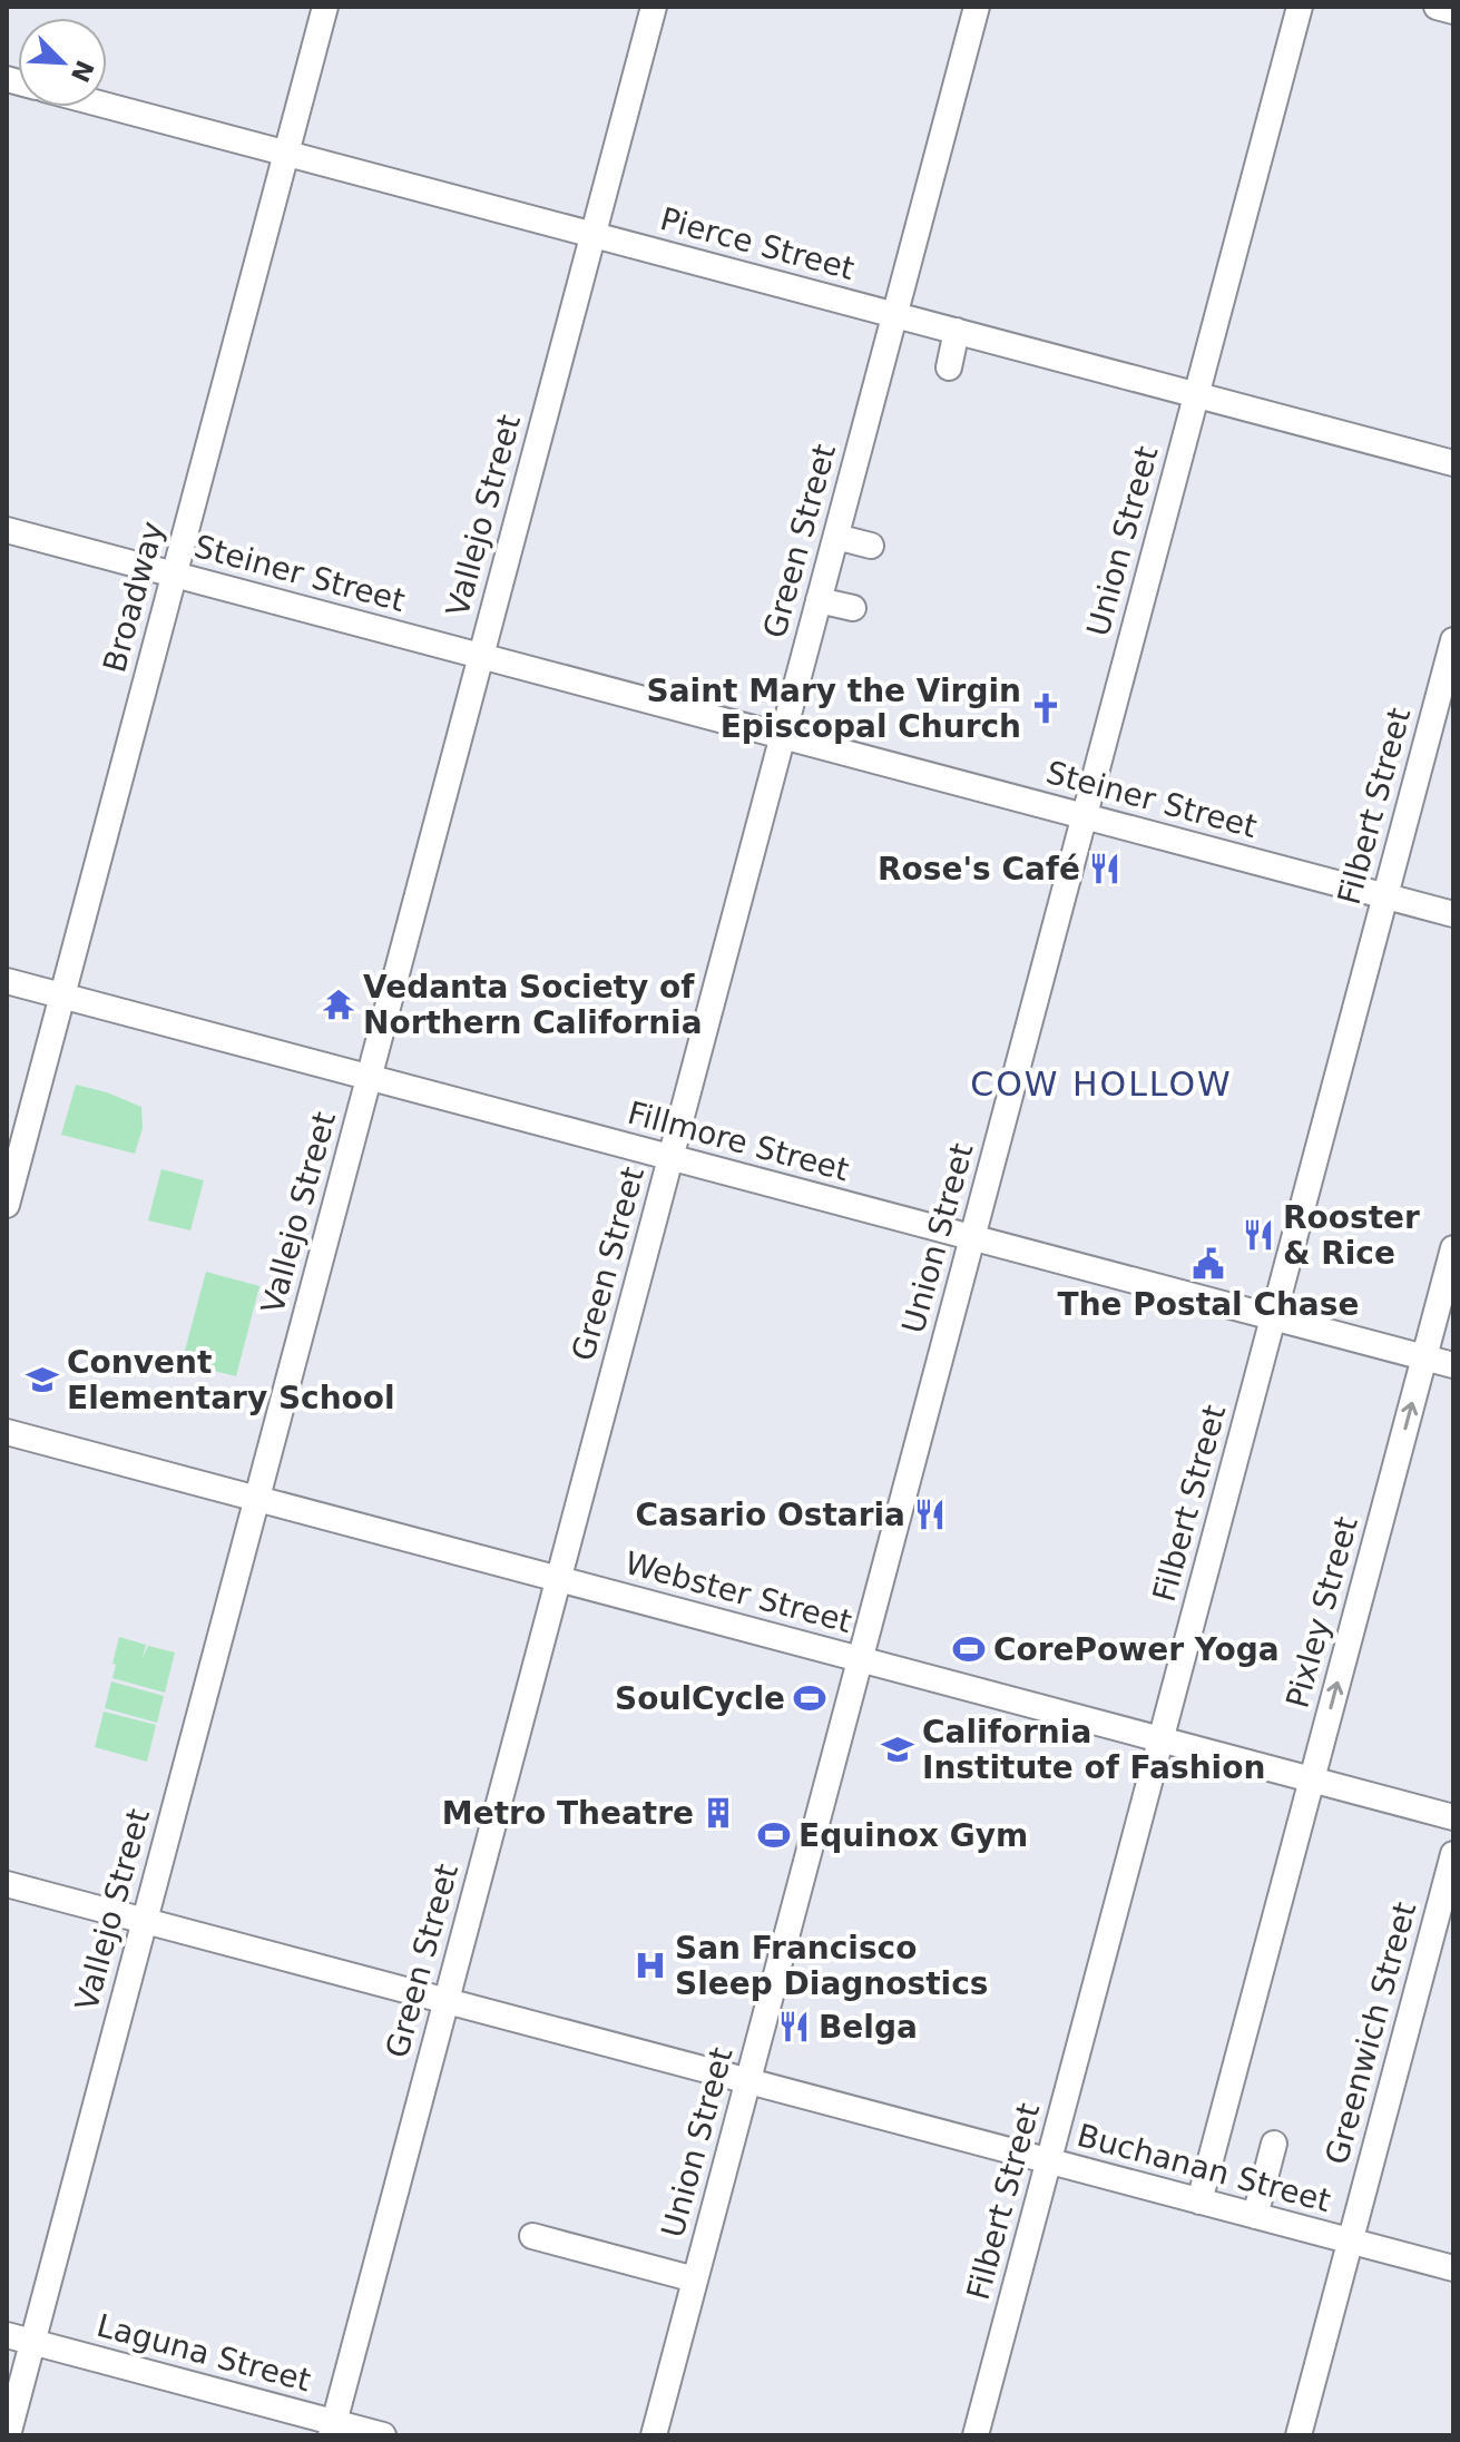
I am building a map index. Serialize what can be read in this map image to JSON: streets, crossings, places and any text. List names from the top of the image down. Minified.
{"streets":{"street":["Pierce Street","Vallejo Street","Green Street","Union Street","Steiner Street","Broadway","Filbert Street","Fillmore Street","Webster Street","Pixley Street","Greenwich Street","Buchanan Street","Laguna Street"]},"crossings":[["Pierce Street","Vallejo Street"],["Pierce Street","Green Street"],["Pierce Street","Union Street"],["Pierce Street","Broadway"],["Vallejo Street","Steiner Street"],["Vallejo Street","Fillmore Street"],["Vallejo Street","Webster Street"],["Vallejo Street","Buchanan Street"],["Vallejo Street","Laguna Street"],["Green Street","Steiner Street"],["Green Street","Fillmore Street"],["Green Street","Webster Street"],["Green Street","Buchanan Street"],["Green Street","Laguna Street"],["Union Street","Steiner Street"],["Union Street","Fillmore Street"],["Union Street","Webster Street"],["Union Street","Buchanan Street"],["Steiner Street","Broadway"],["Steiner Street","Filbert Street"],["Broadway","Fillmore Street"],["Filbert Street","Fillmore Street"],["Filbert Street","Webster Street"],["Filbert Street","Buchanan Street"],["Fillmore Street","Pixley Street"],["Webster Street","Pixley Street"],["Pixley Street","Buchanan Street"],["Greenwich Street","Buchanan Street"]],"one_way":["Pixley Street"],"districts":["COW HOLLOW"],"places":{"church":["Saint Mary the Virgin Episcopal Church"],"restaurant":["Rose's Café","Rooster & Rice","Casario Ostaria","Belga"],"temple":["Vedanta Society of Northern California"],"public building":["The Postal Chase"],"school or university":["Convent Elementary School","California Institute of Fashion"],"sports":["CorePower Yoga","SoulCycle","Equinox Gym"],"building":["Metro Theatre"],"hospital":["San Francisco Sleep Diagnostics"]},"north":"bottom right"}
